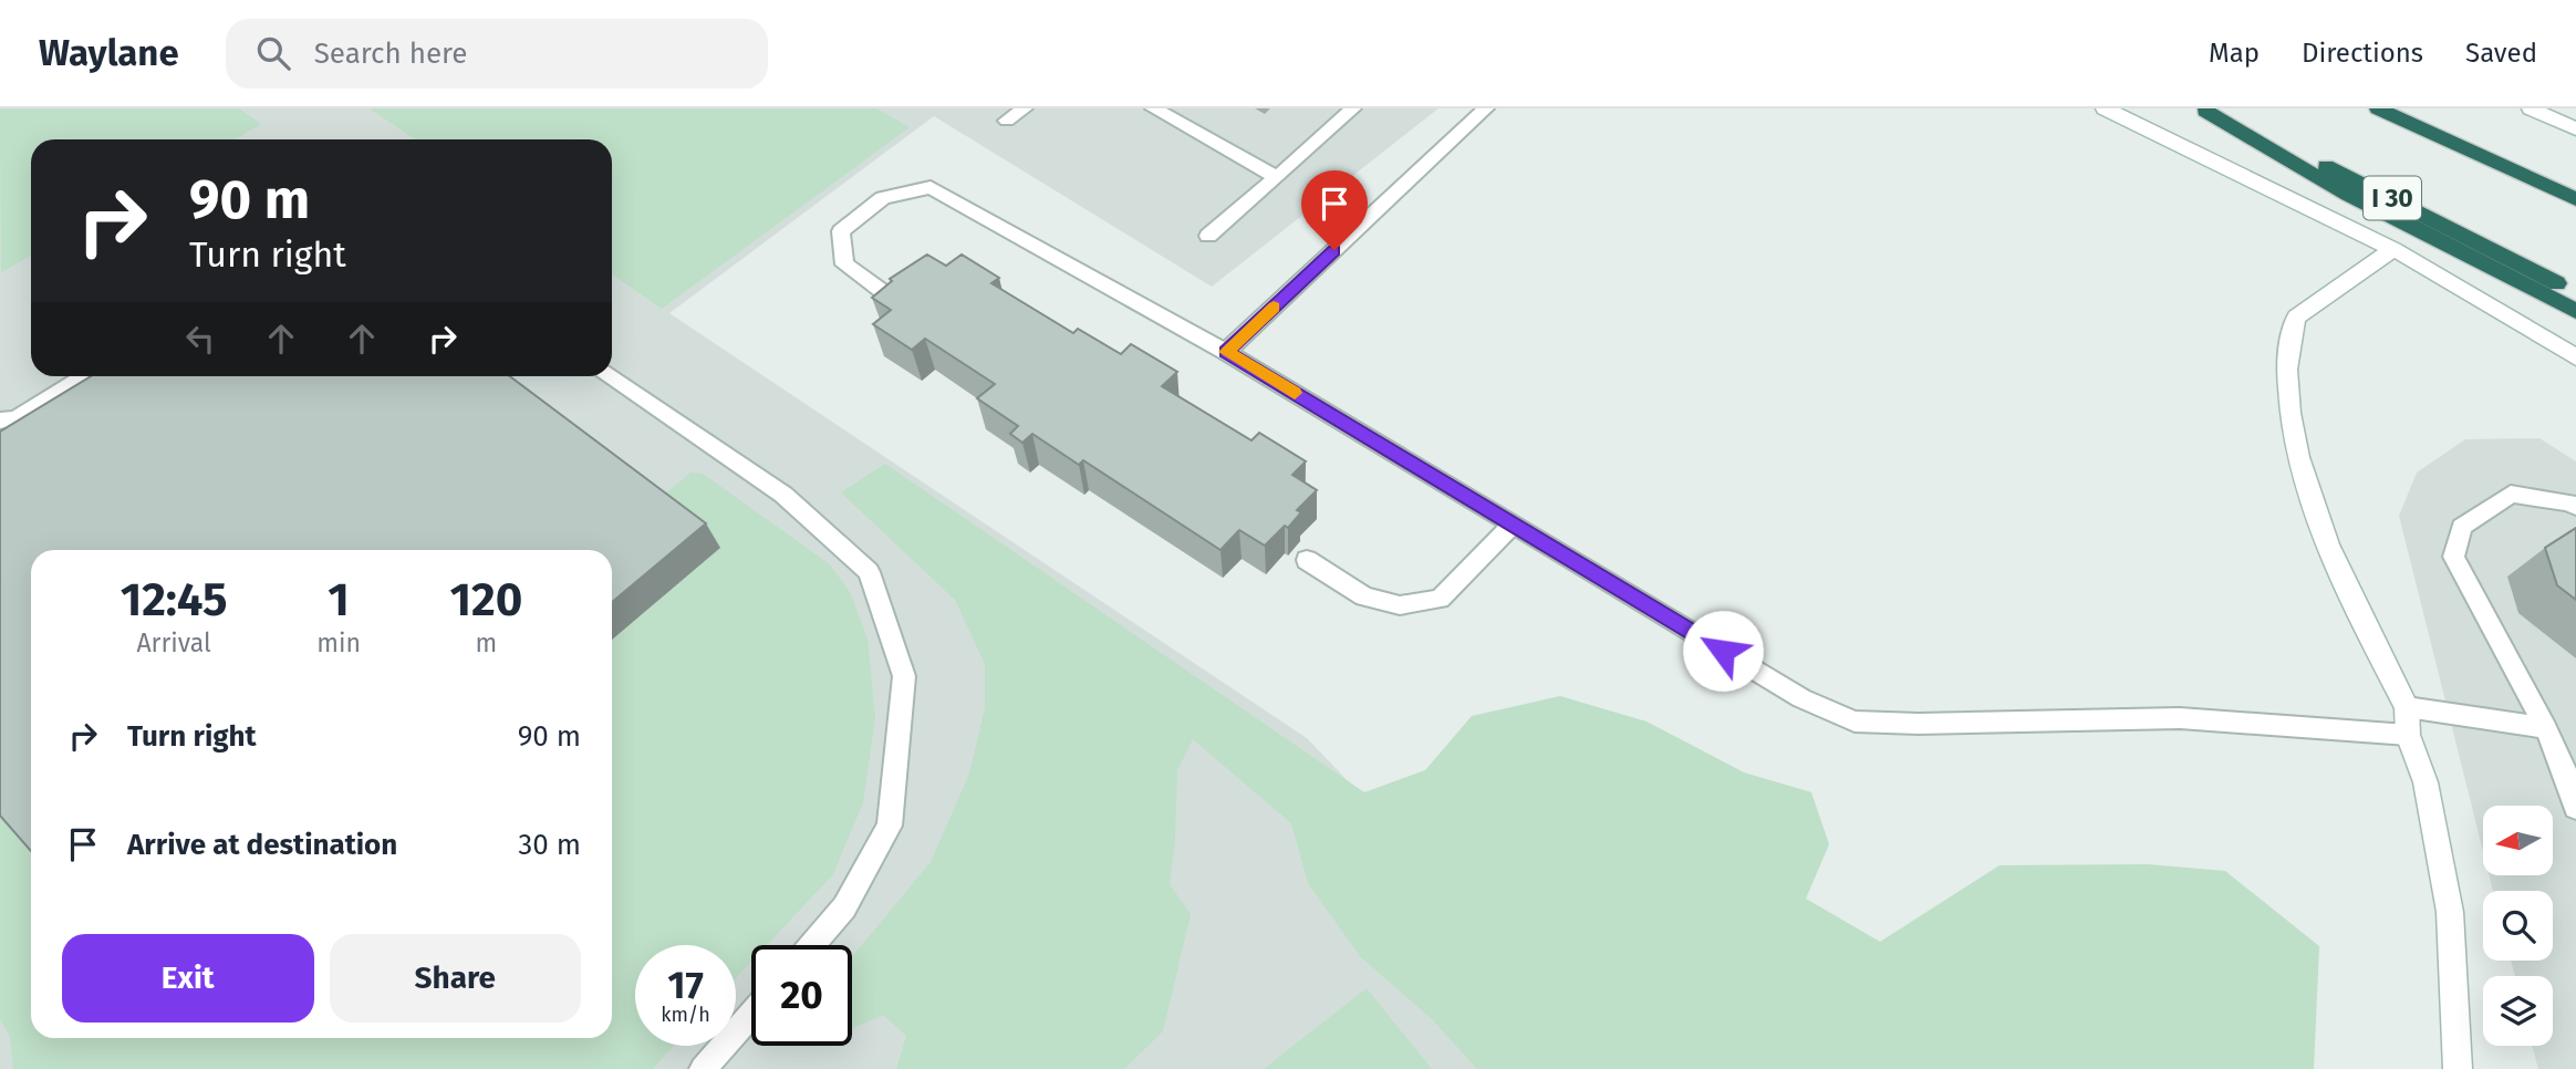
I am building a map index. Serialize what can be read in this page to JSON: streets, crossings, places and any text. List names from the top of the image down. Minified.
{"streets":{"highway":["I 30"]},"north":"left","page":{"header":"Waylane","search":"Search here","nav":["Map","Directions","Saved"],"turn":["90 m","Turn right"],"eta":["12:45","Arrival","1","min","120","m"],"list":[{"name":"Turn right","value":"90 m"},{"name":"Arrive at destination","value":"30 m"}],"buttons":["Exit","Share"],"speed":"17 km/h","limit":"20"}}
